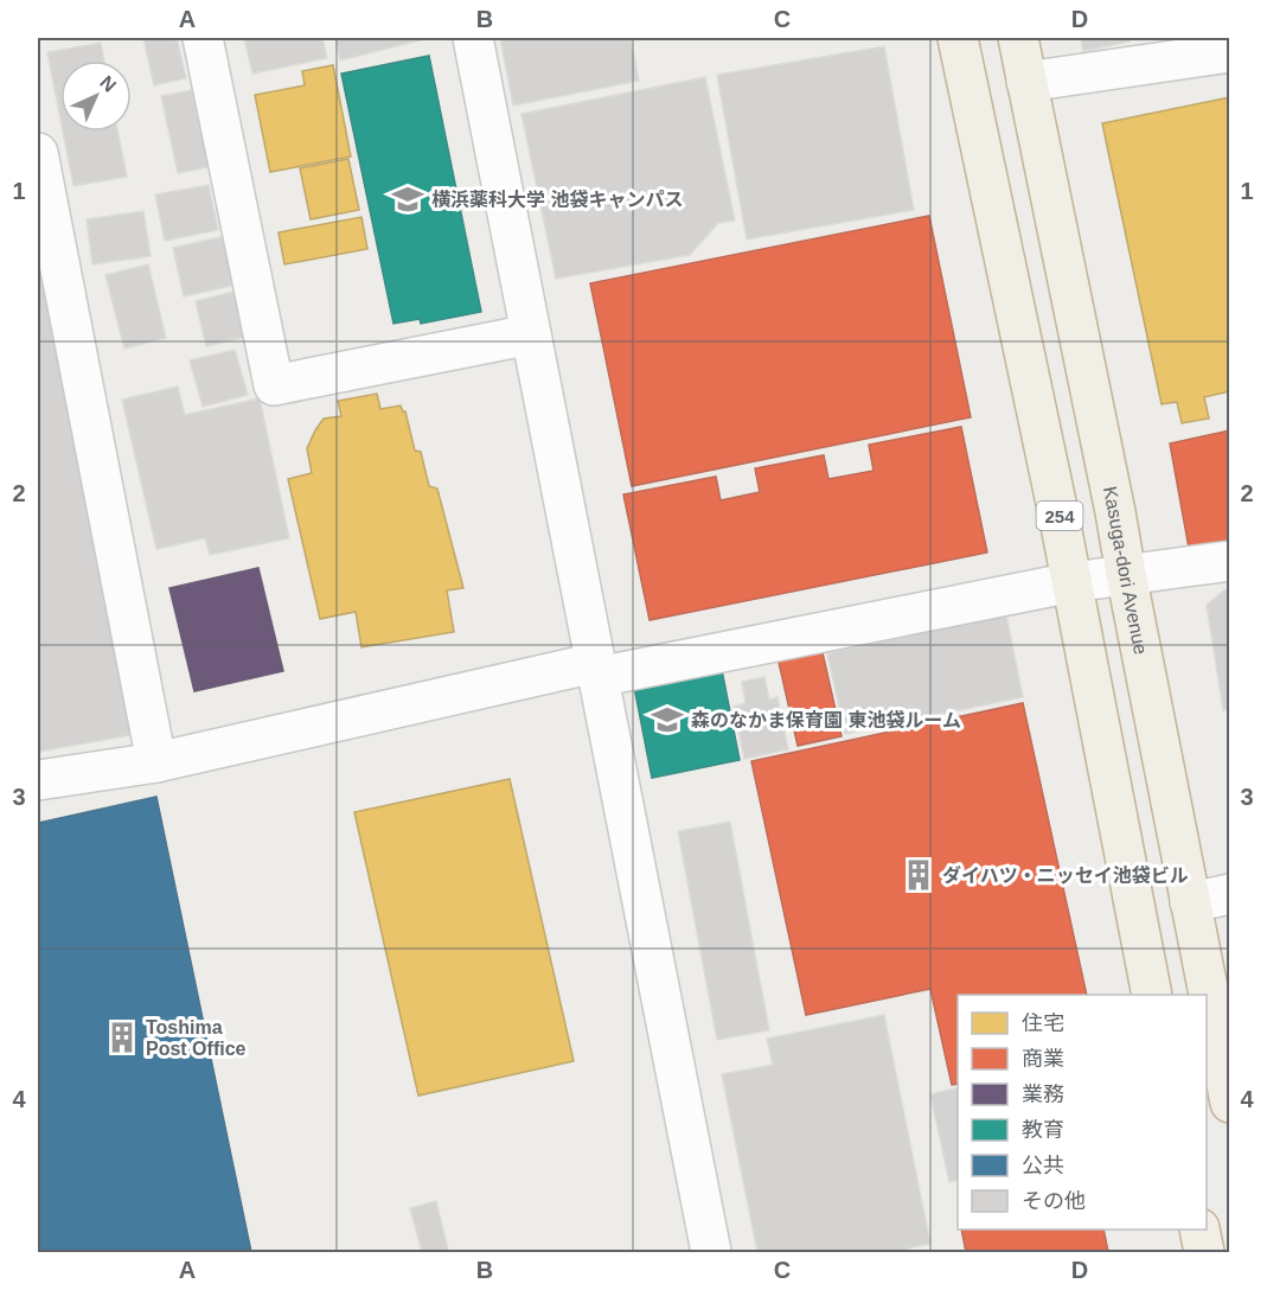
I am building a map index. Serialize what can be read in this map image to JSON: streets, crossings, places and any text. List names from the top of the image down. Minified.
{"streets":{"highway":["254","Kasuga-dori Avenue"]},"places":{"school or university":["横浜薬科大学 池袋キャンパス","森のなかま保育園 東池袋ルーム"],"building":["ダイハツ・ニッセイ池袋ビル","Toshima Post Office"]},"legend":["住宅","商業","業務","教育","公共","その他"],"north":"top right","grid":{"columns":["A","B","C","D"],"rows":["1","2","3","4"]}}
